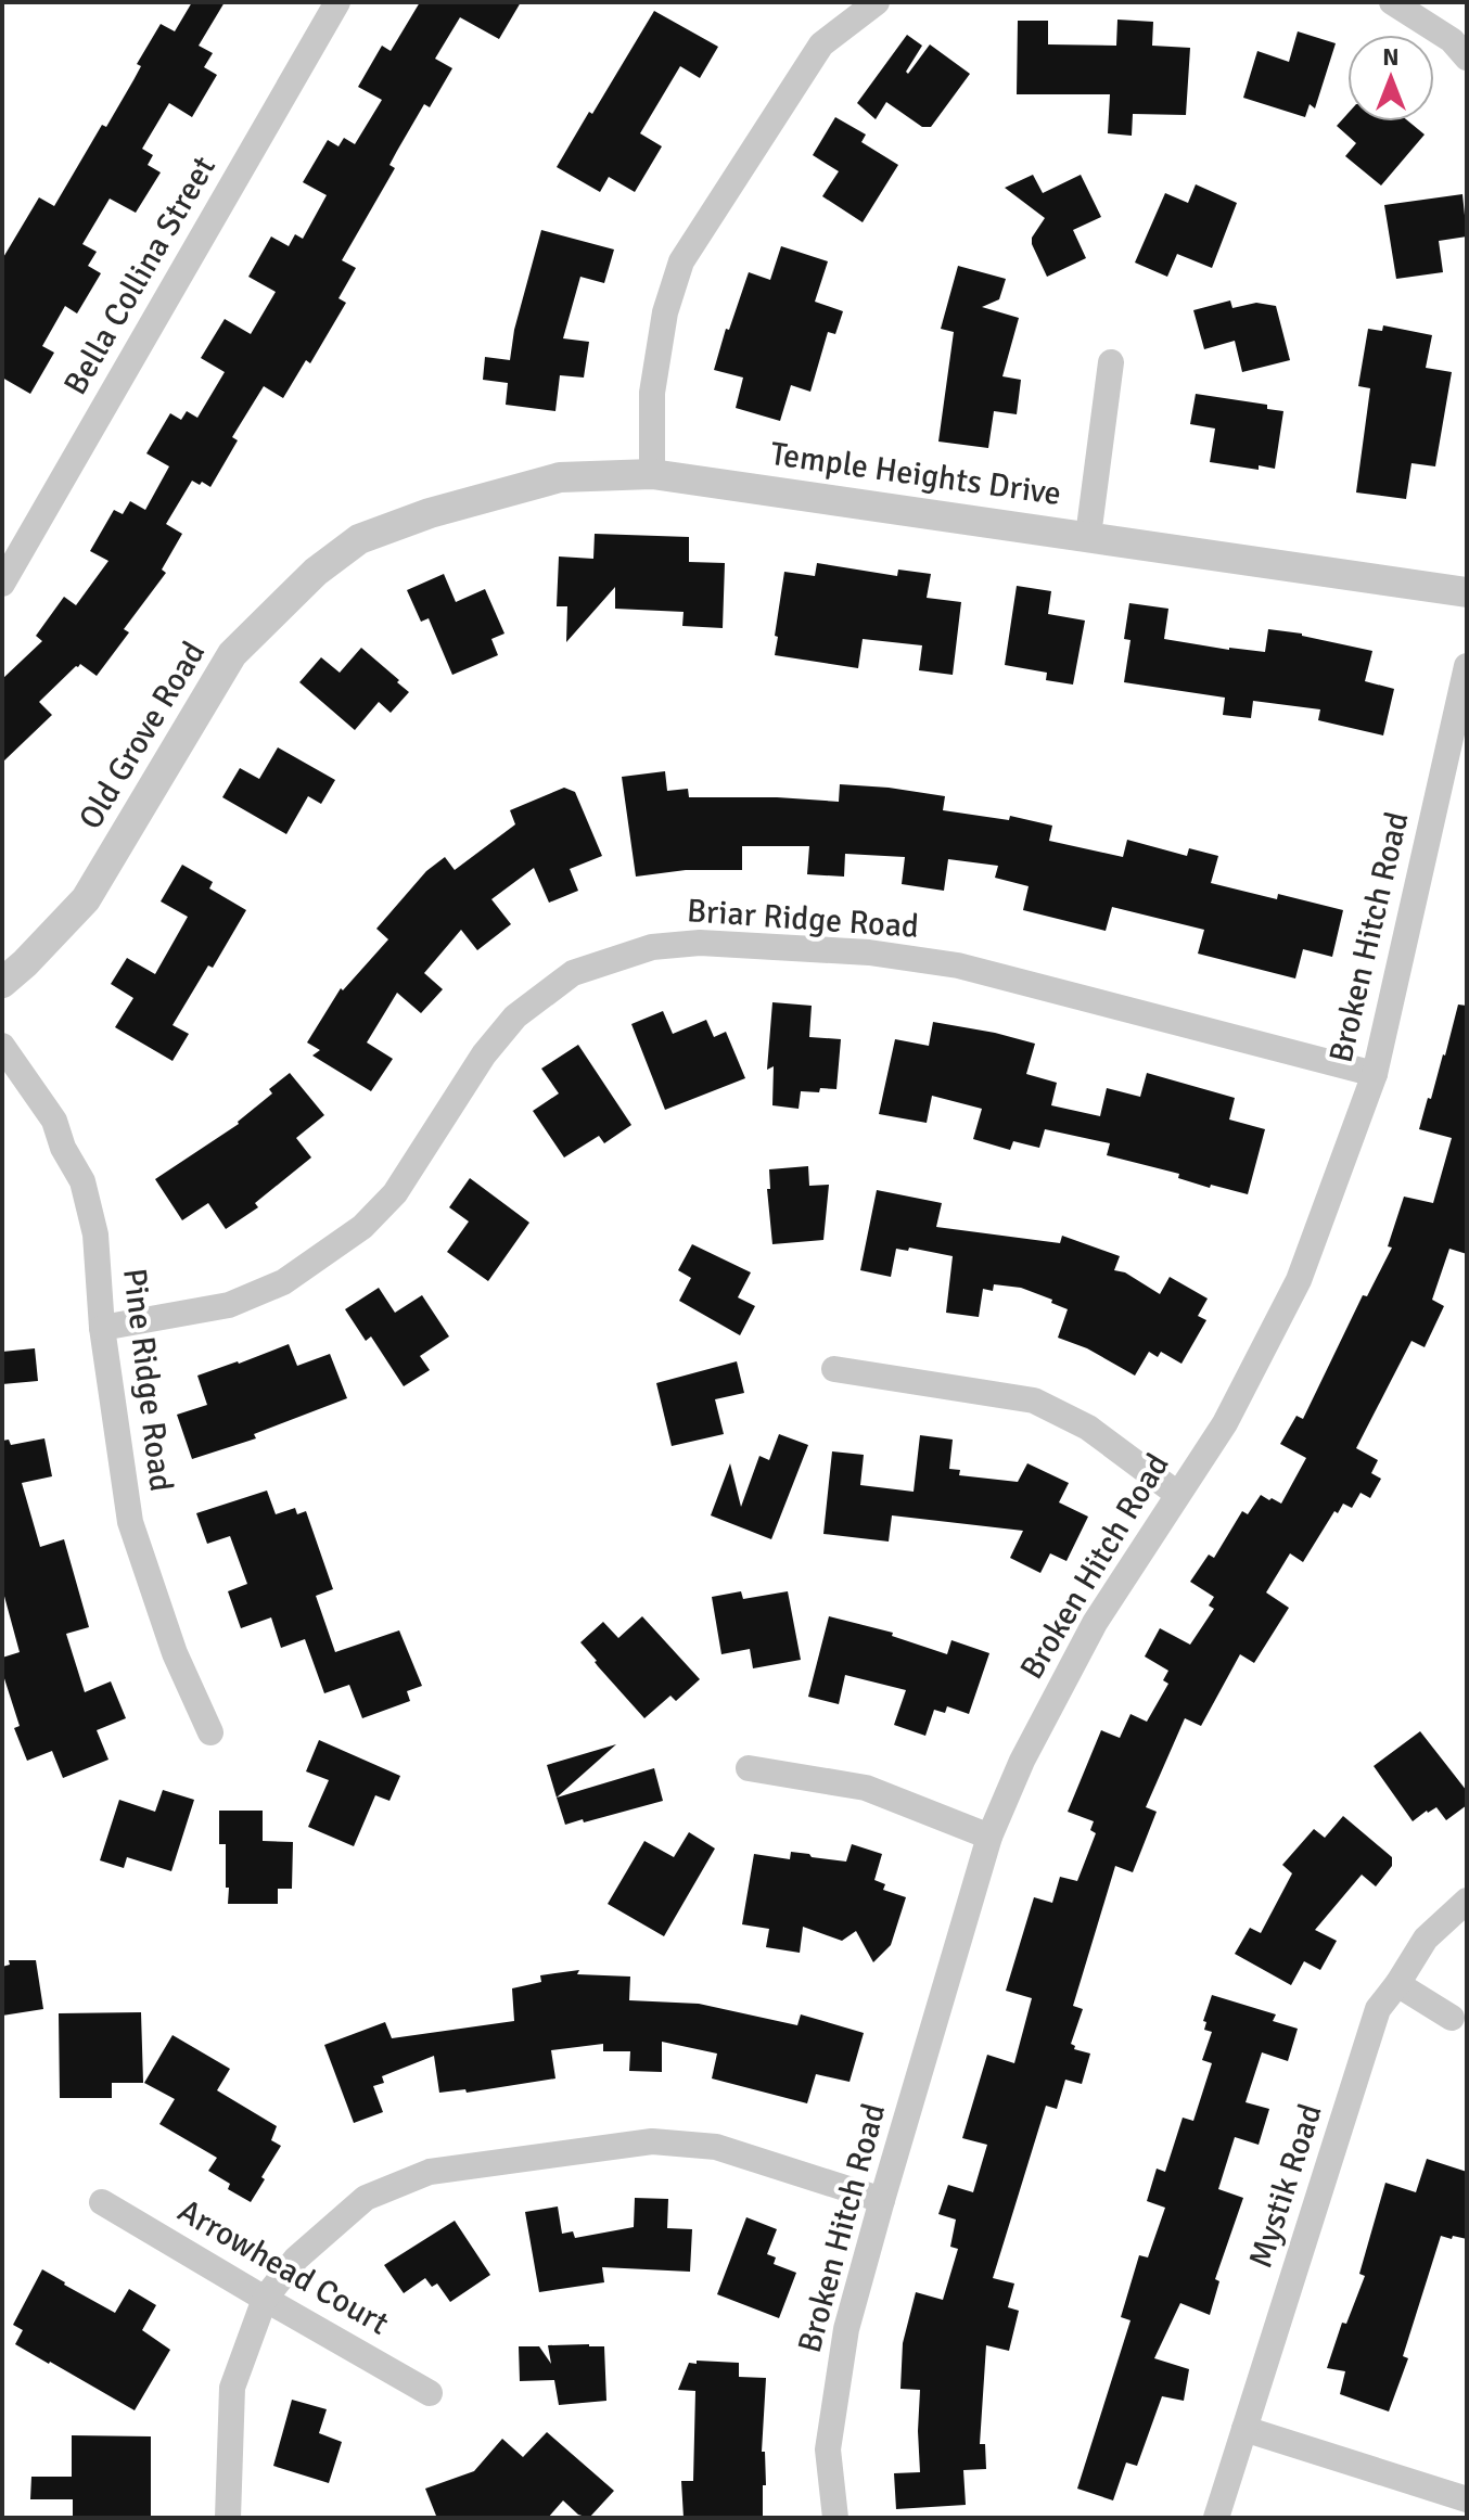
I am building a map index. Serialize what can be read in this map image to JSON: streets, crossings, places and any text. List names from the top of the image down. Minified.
{"streets":{"street":["Bella Collina Street","Temple Heights Drive","Old Grove Road","Briar Ridge Road","Broken Hitch Road","Pine Ridge Road","Mystik Road","Arrowhead Court"]},"crossings":[["Temple Heights Drive","Old Grove Road"],["Briar Ridge Road","Broken Hitch Road"],["Briar Ridge Road","Pine Ridge Road"]],"north":"top"}
